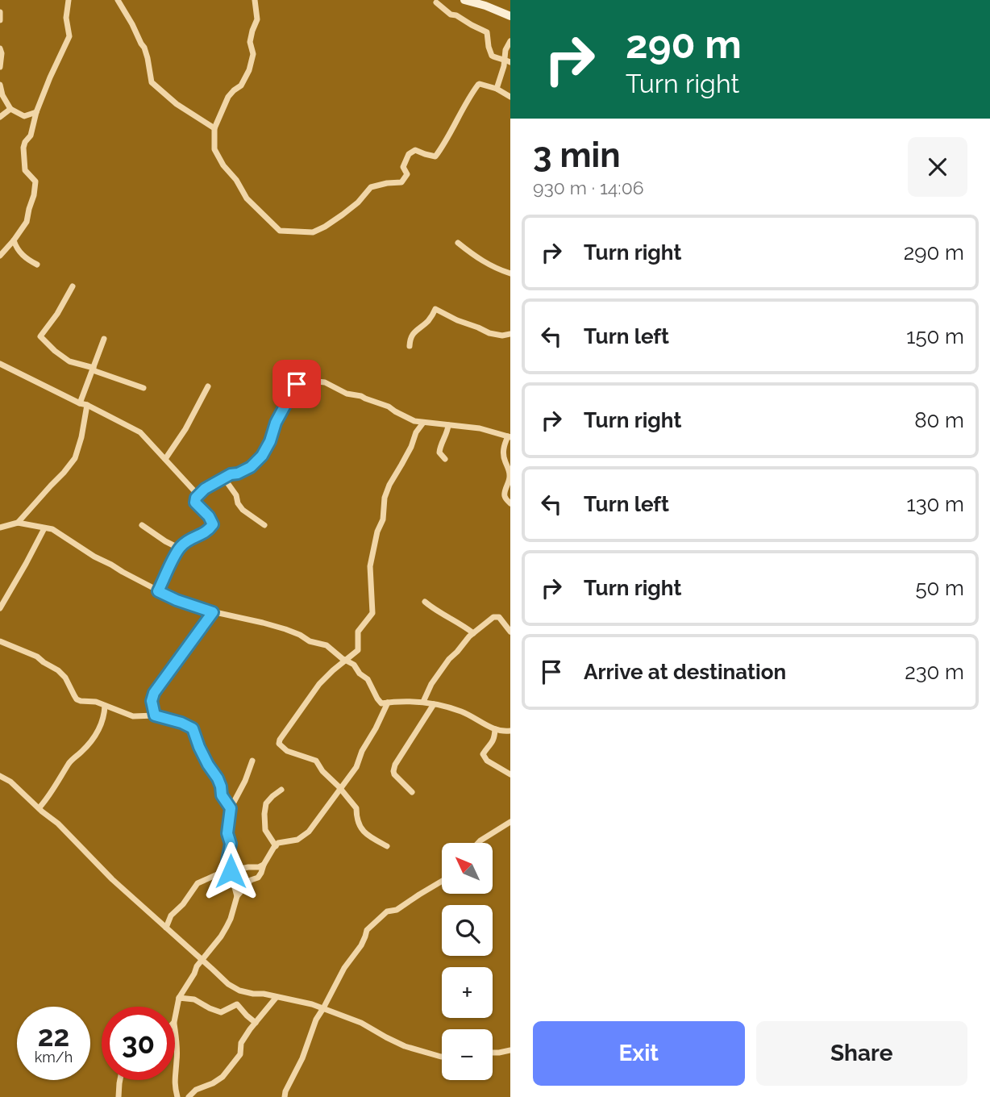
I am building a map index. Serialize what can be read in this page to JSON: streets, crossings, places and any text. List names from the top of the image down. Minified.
{"north":"top left","page":{"turn":["290 m","Turn right"],"heading":["3 min","930 m · 14:06"],"list":[{"name":"Turn right","value":"290 m"},{"name":"Turn left","value":"150 m"},{"name":"Turn right","value":"80 m"},{"name":"Turn left","value":"130 m"},{"name":"Turn right","value":"50 m"},{"name":"Arrive at destination","value":"230 m"}],"map_buttons":["+","−"],"speed":"22 km/h","limit":"30","buttons":["Exit","Share"]}}
